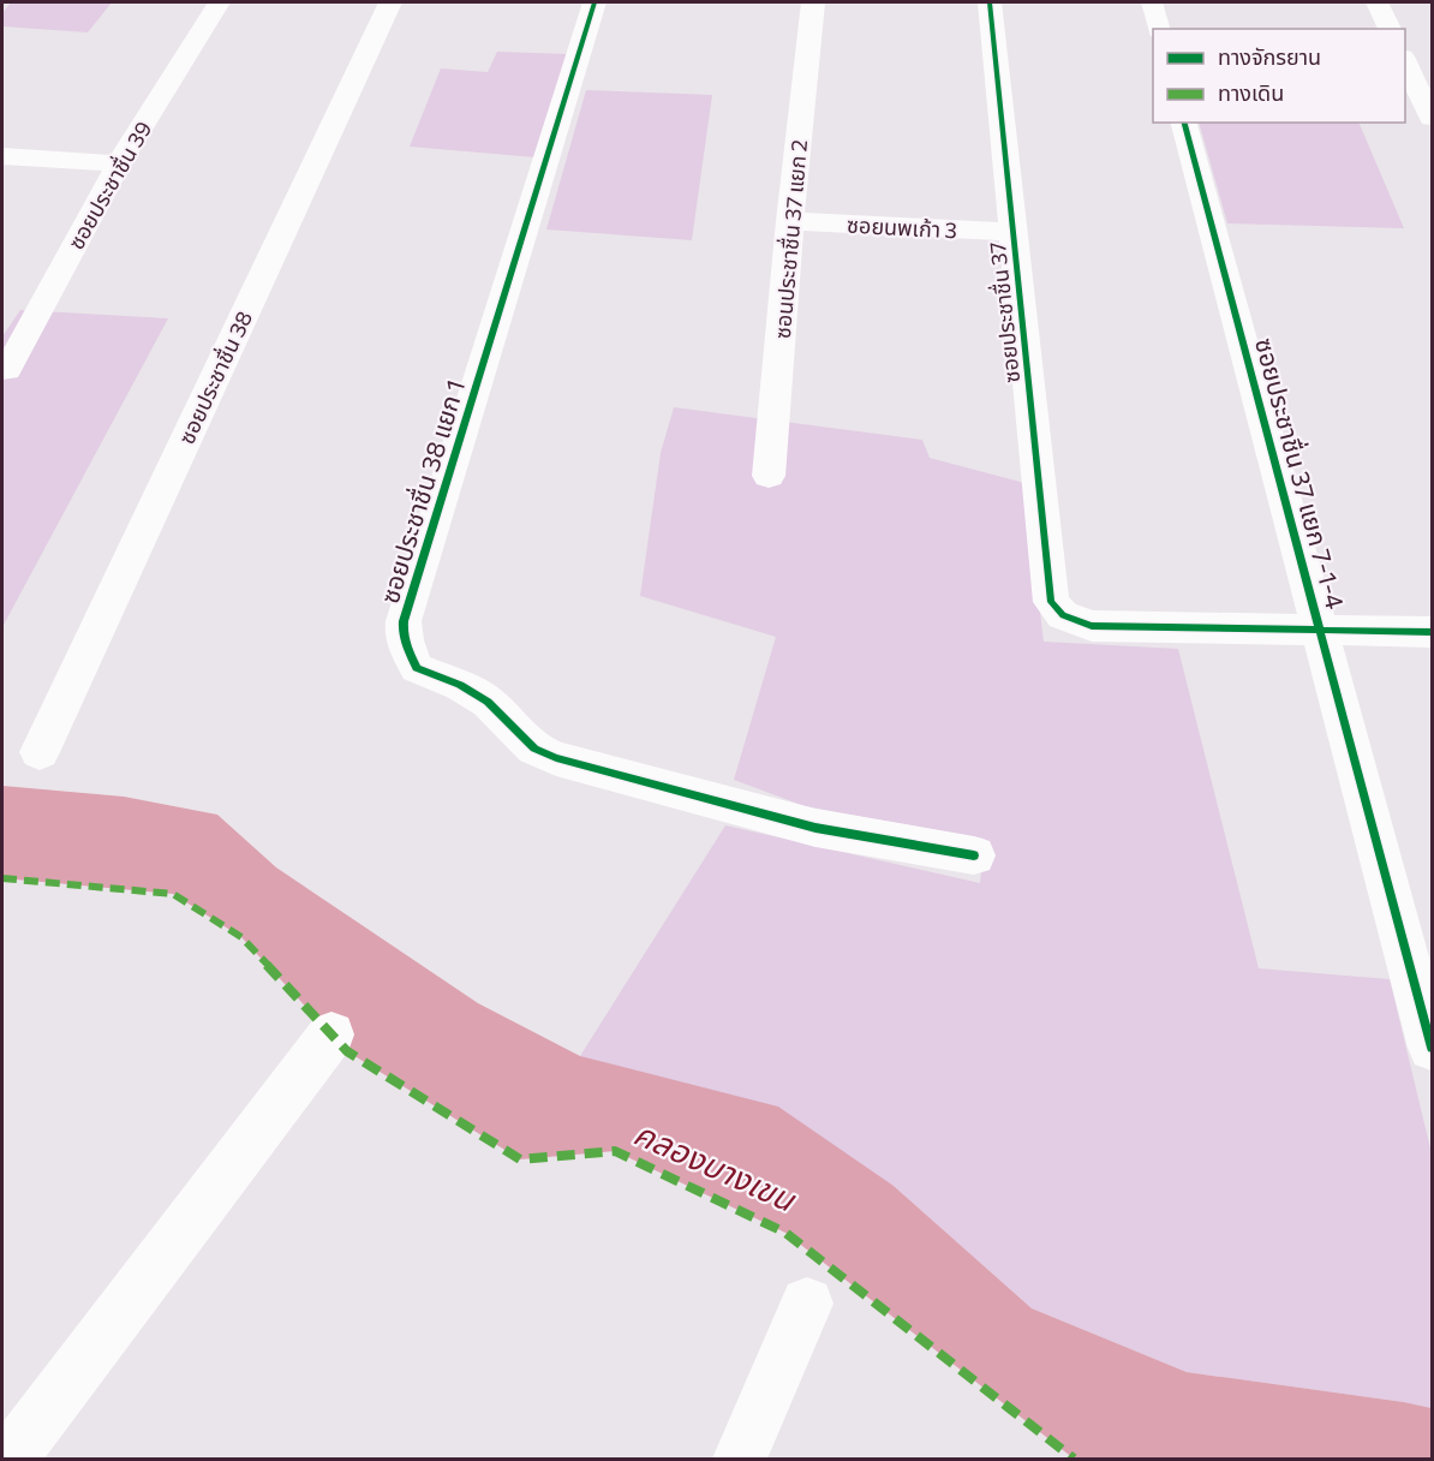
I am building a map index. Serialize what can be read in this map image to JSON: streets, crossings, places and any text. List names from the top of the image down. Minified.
{"streets":{"street":["ซอยประชาชื่น 39","ซอยนพเก้า 3","ซอนประชาชื่น 37 แยก 2","ซอยประชาชื่น 37","ซอยประชาชื่น 38","ซอยประชาชื่น 37 แยก 7-1-4","ซอยประชาชื่น 38 แยก 1"]},"crossings":[["ซอยนพเก้า 3","ซอนประชาชื่น 37 แยก 2"],["ซอยนพเก้า 3","ซอยประชาชื่น 37"],["ซอยประชาชื่น 37","ซอยประชาชื่น 37 แยก 7-1-4"]],"water":["คลองบางเขน"],"legend":["ทางจักรยาน","ทางเดิน"]}
